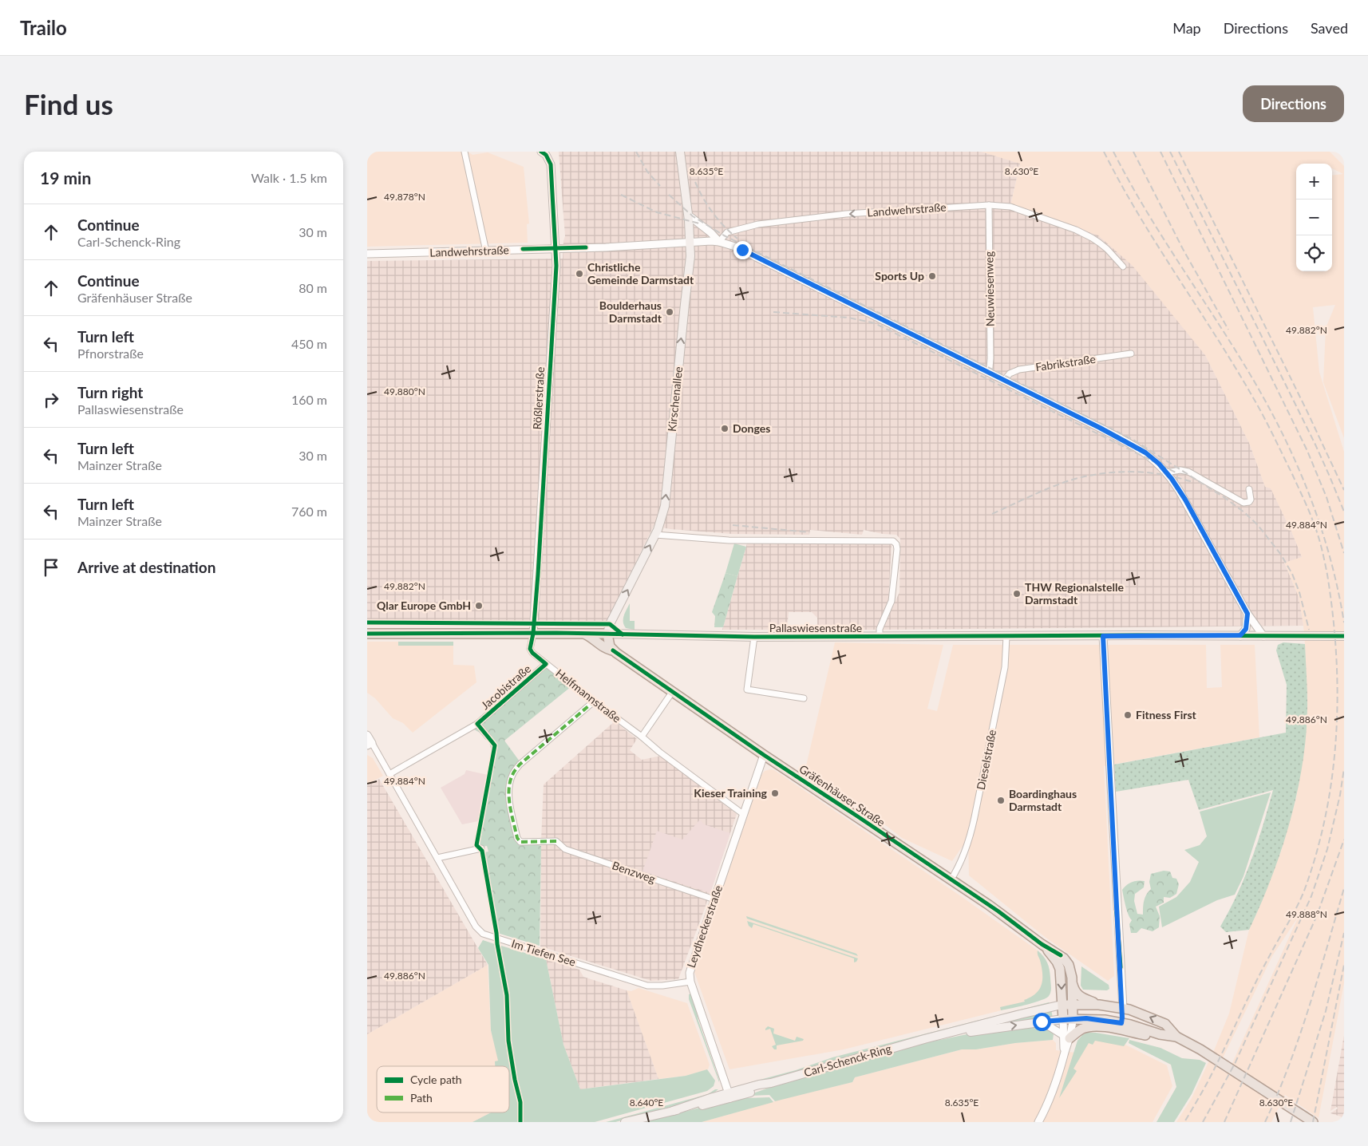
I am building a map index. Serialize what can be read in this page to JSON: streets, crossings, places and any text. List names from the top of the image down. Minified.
{"streets":{"main road":["Kirschenallee","Pallaswiesenstraße","Gräfenhäuser Straße","Carl-Schenck-Ring"],"street":["Landwehrstraße","Neuwiesenweg","Fabrikstraße","Rößlerstraße","Jacobistraße","Helfmannstraße","Dieselstraße","Benzweg","Leydheckerstraße","Im Tiefen See"]},"crossings":[["Landwehrstraße","Neuwiesenweg"],["Landwehrstraße","Rößlerstraße"],["Landwehrstraße","Kirschenallee"],["Rößlerstraße","Pallaswiesenstraße"],["Rößlerstraße","Helfmannstraße"],["Kirschenallee","Pallaswiesenstraße"],["Pallaswiesenstraße","Helfmannstraße"],["Pallaswiesenstraße","Dieselstraße"],["Pallaswiesenstraße","Gräfenhäuser Straße"],["Jacobistraße","Helfmannstraße"],["Jacobistraße","Im Tiefen See"],["Helfmannstraße","Benzweg"],["Helfmannstraße","Leydheckerstraße"],["Dieselstraße","Gräfenhäuser Straße"],["Gräfenhäuser Straße","Leydheckerstraße"],["Gräfenhäuser Straße","Carl-Schenck-Ring"],["Benzweg","Leydheckerstraße"],["Leydheckerstraße","Im Tiefen See"],["Leydheckerstraße","Carl-Schenck-Ring"]],"one_way":["Kirschenallee"],"places":["Christliche Gemeinde Darmstadt","Sports Up","Boulderhaus Darmstadt","Donges","THW Regionalstelle Darmstadt","Qlar Europe GmbH","Fitness First","Kieser Training","Boardinghaus Darmstadt"],"legend":["Cycle path","Path"],"page":{"header":"Trailo","nav":["Map","Directions","Saved"],"buttons":"Directions","title":"Find us","heading":["19 min","Walk · 1.5 km"],"map_buttons":["+","−"],"list":[["Continue","Carl-Schenck-Ring","30 m"],["Continue","Gräfenhäuser Straße","80 m"],["Turn left","Pfnorstraße","450 m"],["Turn right","Pallaswiesenstraße","160 m"],["Turn left","Mainzer Straße","30 m"],["Turn left","Mainzer Straße","760 m"],"Arrive at destination"]},"coordinates":["8.635°E","8.630°E","49.878°N","49.882°N","49.880°N","49.884°N","49.886°N","49.888°N","8.640°E"]}
